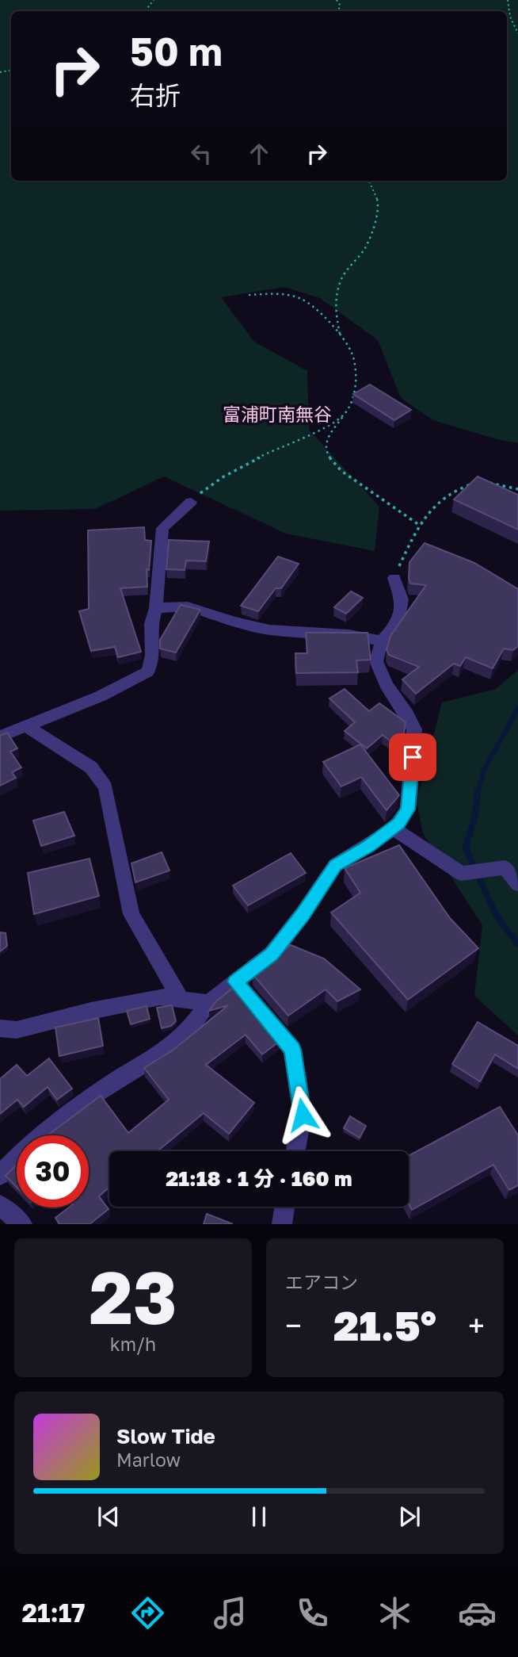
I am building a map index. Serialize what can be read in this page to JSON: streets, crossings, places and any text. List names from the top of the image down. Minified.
{"districts":["富浦町南無谷"],"page":{"turn":["50 m","右折"],"limit":"30","trip":"21:18 · 1 分 · 160 m","tile":[["23","km/h"],"エアコン"],"heat":["−","21.5°","+"],"song":["Slow Tide","Marlow"],"tabs":"21:17"}}
